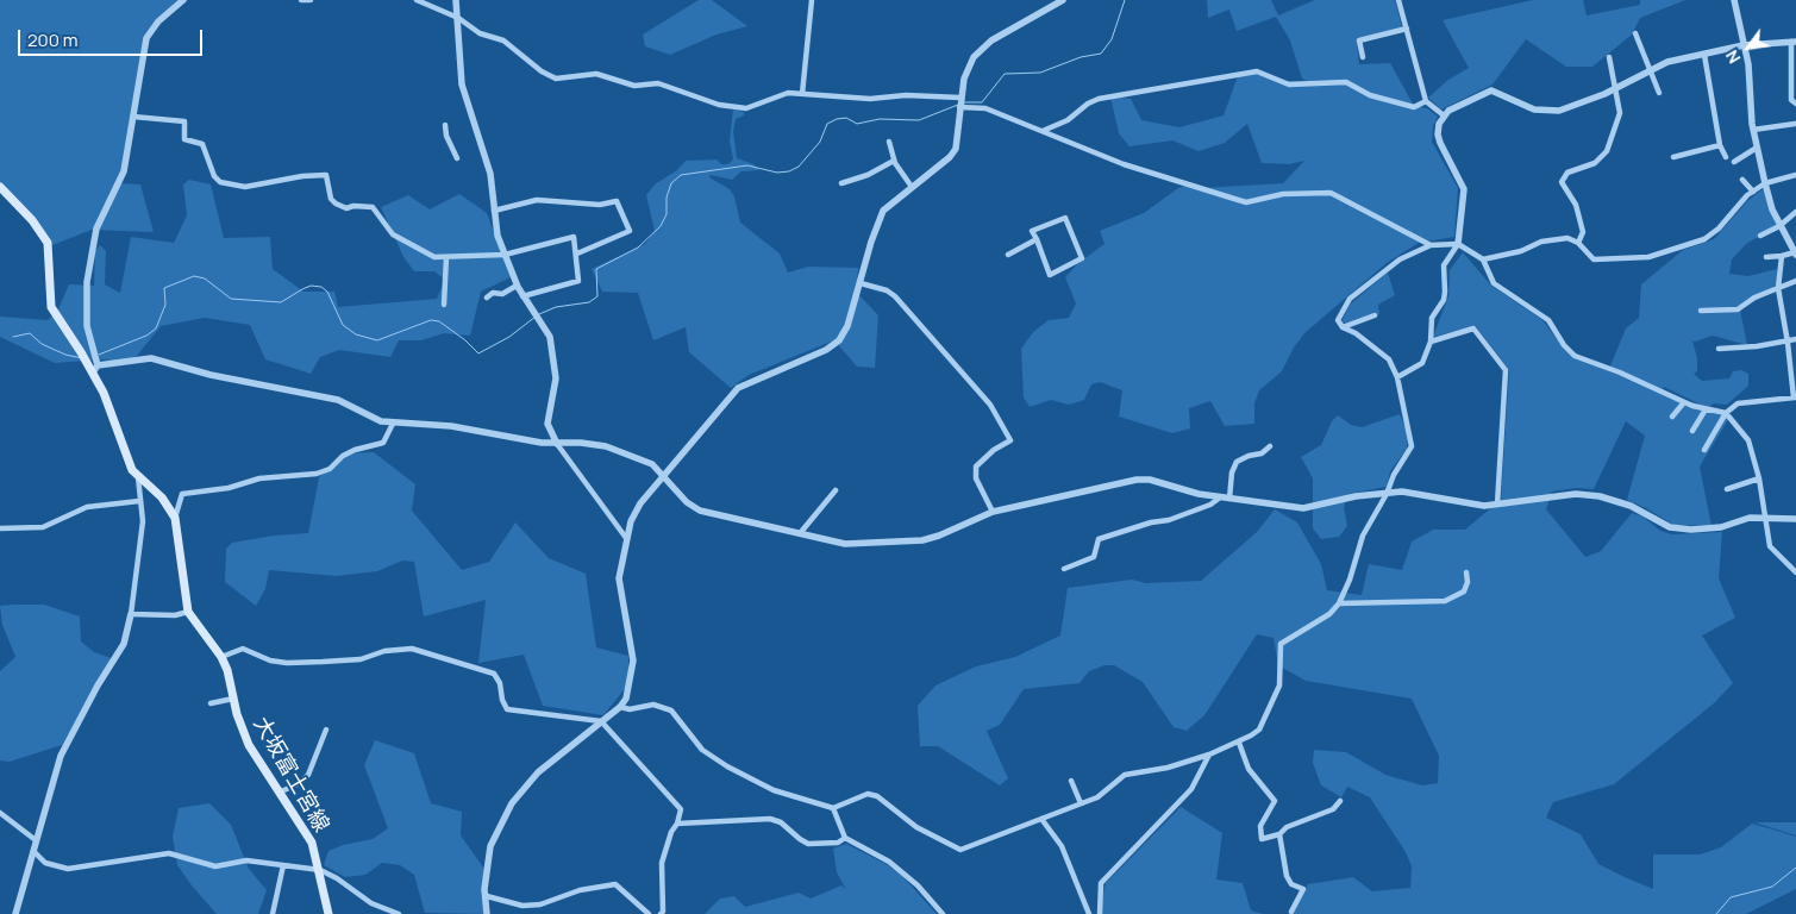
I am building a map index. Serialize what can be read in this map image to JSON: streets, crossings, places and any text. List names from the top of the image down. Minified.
{"streets":{"main road":["大坂富士宮線"]},"scale_bar":"200 m","north":"bottom left"}
